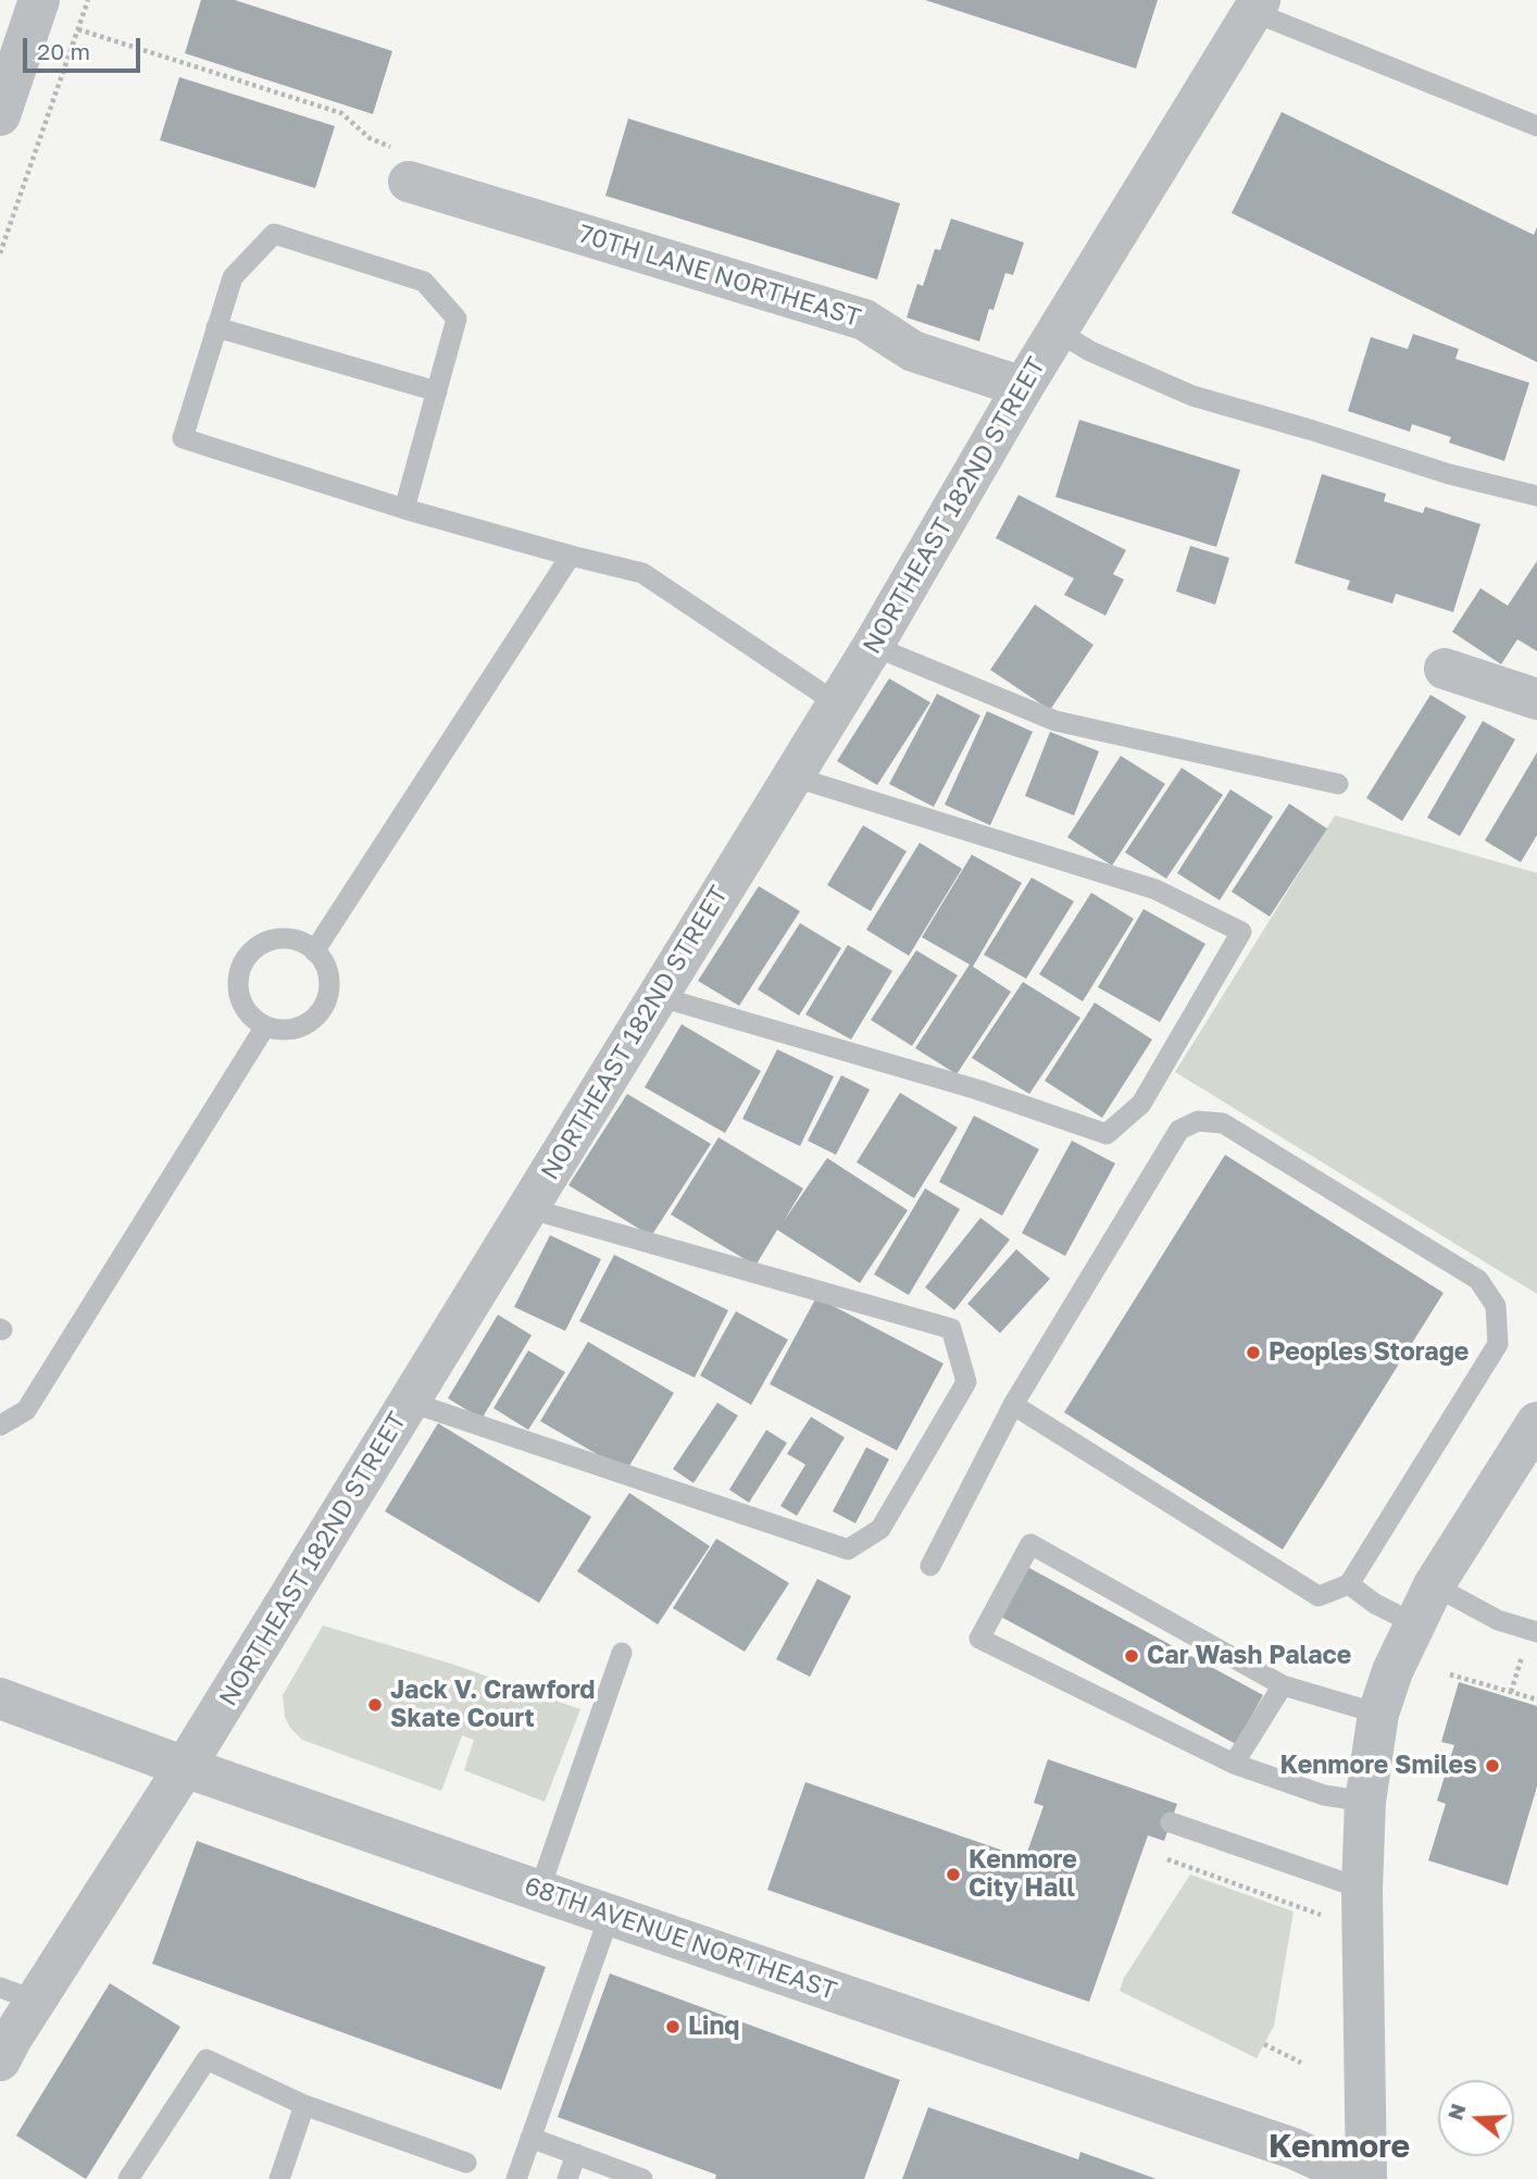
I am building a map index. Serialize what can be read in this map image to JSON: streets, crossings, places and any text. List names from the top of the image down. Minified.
{"streets":{"street":["70TH LANE NORTHEAST","NORTHEAST 182ND STREET","68TH AVENUE NORTHEAST"]},"crossings":[["70TH LANE NORTHEAST","NORTHEAST 182ND STREET"],["NORTHEAST 182ND STREET","68TH AVENUE NORTHEAST"]],"districts":["Kenmore"],"places":["Peoples Storage","Car Wash Palace","Jack V. Crawford Skate Court","Kenmore Smiles","Kenmore City Hall","Linq"],"scale_bar":"20 m","north":"left"}
